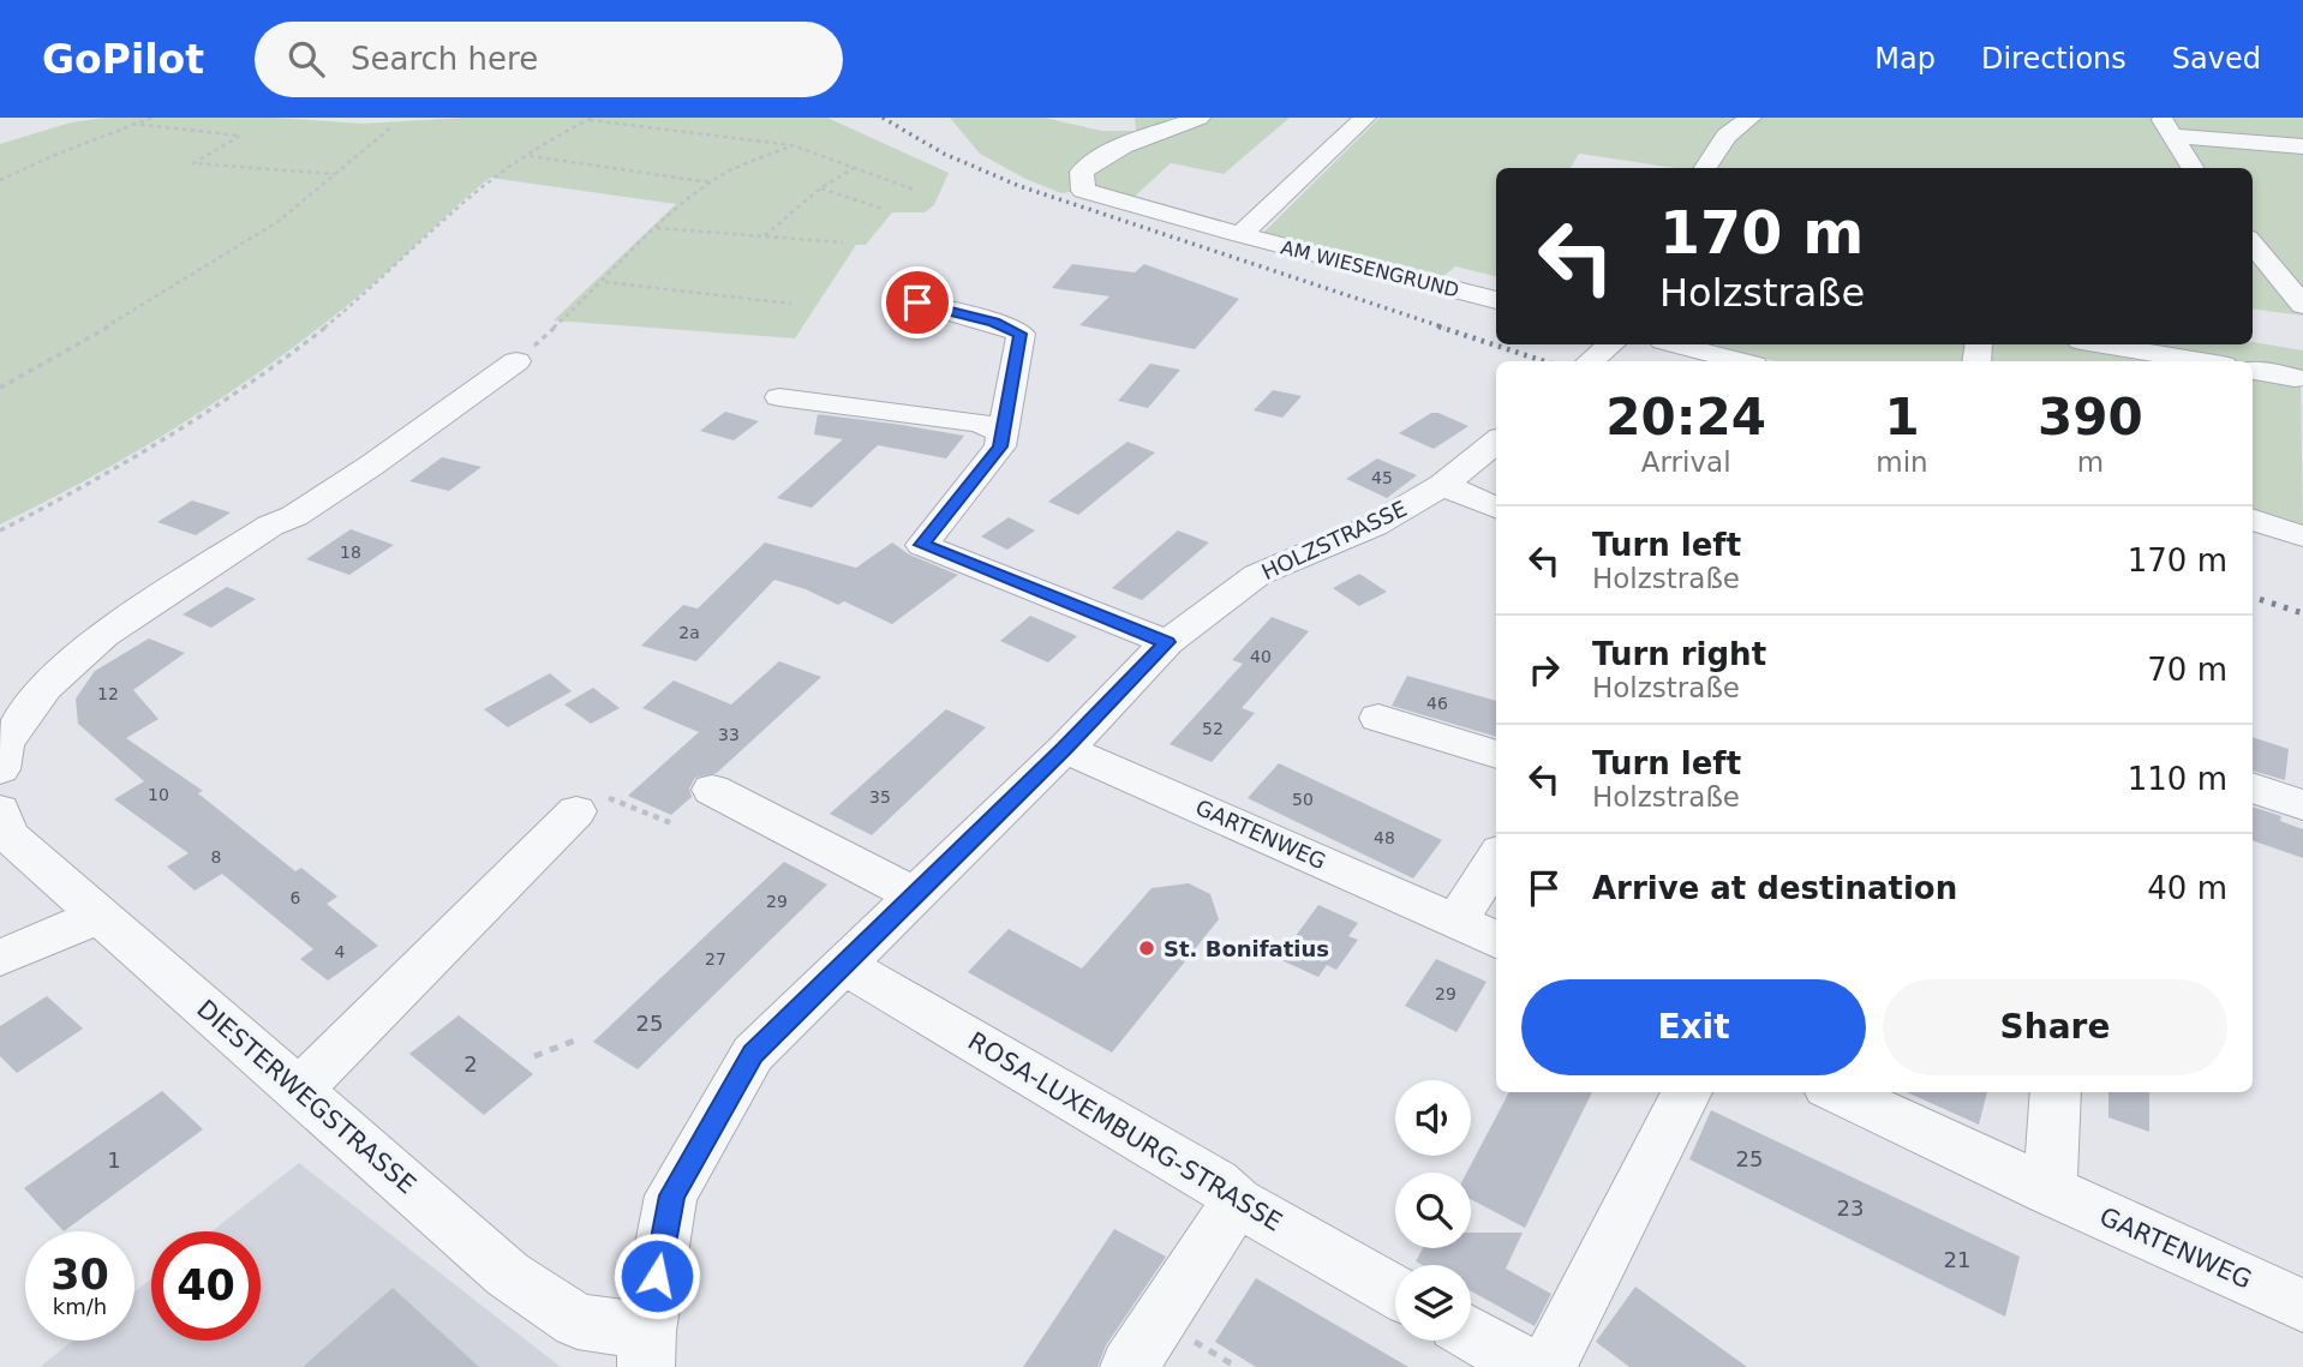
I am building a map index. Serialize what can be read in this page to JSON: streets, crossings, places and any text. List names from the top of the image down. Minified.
{"streets":{"street":["AM WIESENGRUND","HOLZSTRASSE","GARTENWEG","DIESTERWEGSTRASSE","ROSA-LUXEMBURG-STRASSE"]},"crossings":[["HOLZSTRASSE","GARTENWEG"],["HOLZSTRASSE","DIESTERWEGSTRASSE"],["HOLZSTRASSE","ROSA-LUXEMBURG-STRASSE"]],"places":["St. Bonifatius"],"house_numbers":["45","18","2a","40","12","46","52","33","10","35","50","48","8","6","29","4","27","29","25","2","25","1","23","21"],"page":{"header":"GoPilot","search":"Search here","nav":["Map","Directions","Saved"],"turn":["170 m","Holzstraße"],"eta":["20:24","Arrival","1","min","390","m"],"list":[{"name":"Turn left","note":"Holzstraße","value":"170 m"},{"name":"Turn right","note":"Holzstraße","value":"70 m"},{"name":"Turn left","note":"Holzstraße","value":"110 m"},{"name":"Arrive at destination","value":"40 m"}],"buttons":["Exit","Share"],"speed":"30 km/h","limit":"40"}}
